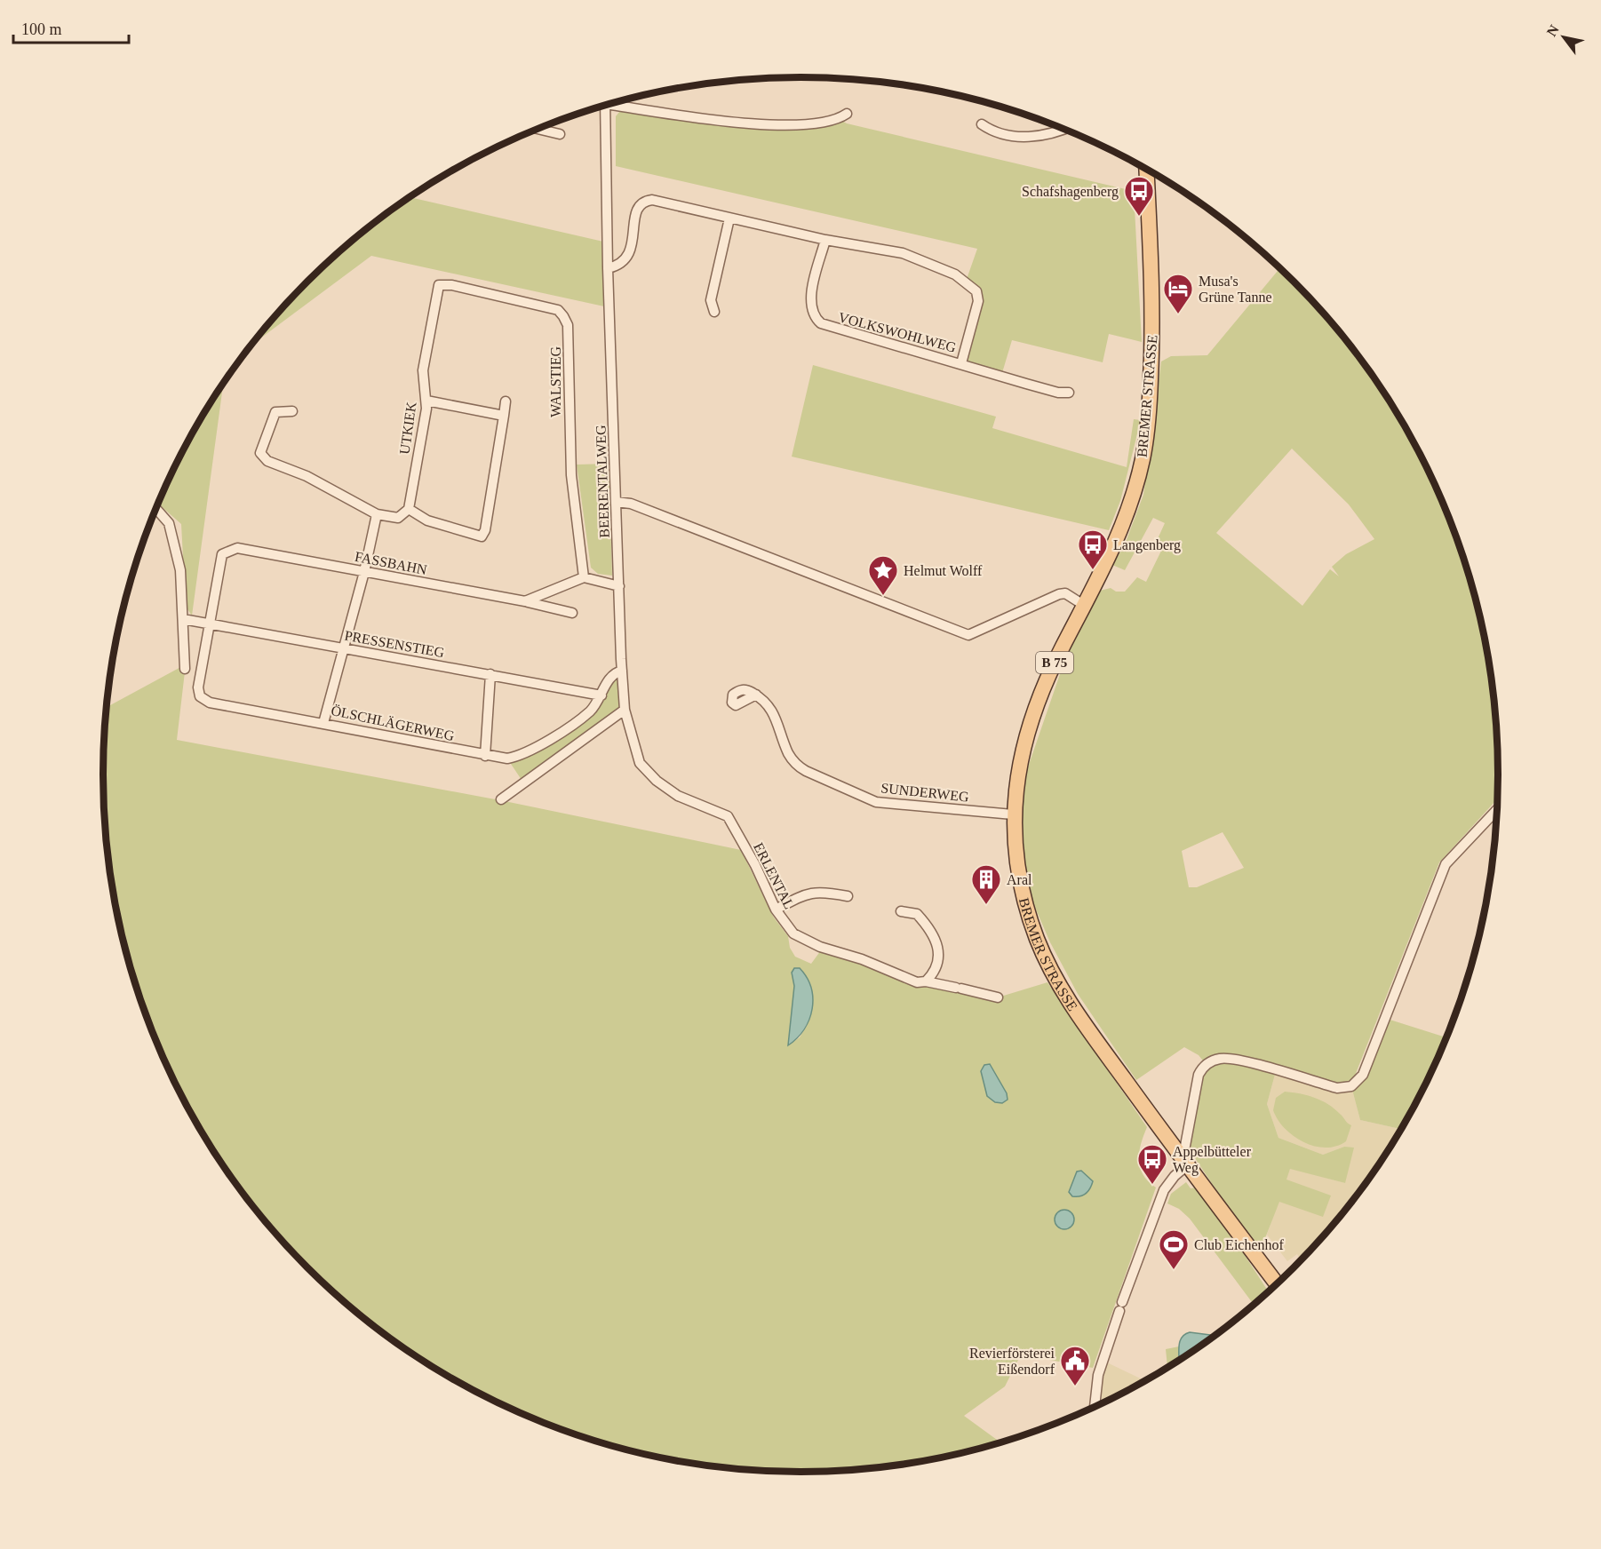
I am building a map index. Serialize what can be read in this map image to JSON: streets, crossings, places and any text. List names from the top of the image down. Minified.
{"streets":{"main road":["BREMER STRASSE","B 75"],"street":["VOLKSWOHLWEG","WALSTIEG","UTKIEK","BEERENTALWEG","FASSBAHN","PRESSENSTIEG","ÖLSCHLÄGERWEG","SUNDERWEG","ERLENTAL"]},"crossings":[["VOLKSWOHLWEG","BEERENTALWEG"],["WALSTIEG","UTKIEK"],["BREMER STRASSE","SUNDERWEG"],["BEERENTALWEG","ÖLSCHLÄGERWEG"],["BEERENTALWEG","ERLENTAL"],["FASSBAHN","PRESSENSTIEG"],["FASSBAHN","ÖLSCHLÄGERWEG"],["PRESSENSTIEG","ÖLSCHLÄGERWEG"]],"places":{"bus stop":["Schafshagenberg","Langenberg","Appelbütteler Weg"],"hotel":["Musa's Grüne Tanne"],"place":["Helmut Wolff"],"building":["Aral"],"sports":["Club Eichenhof"],"public building":["Revierförsterei Eißendorf"]},"scale_bar":"100 m","north":"top left"}
